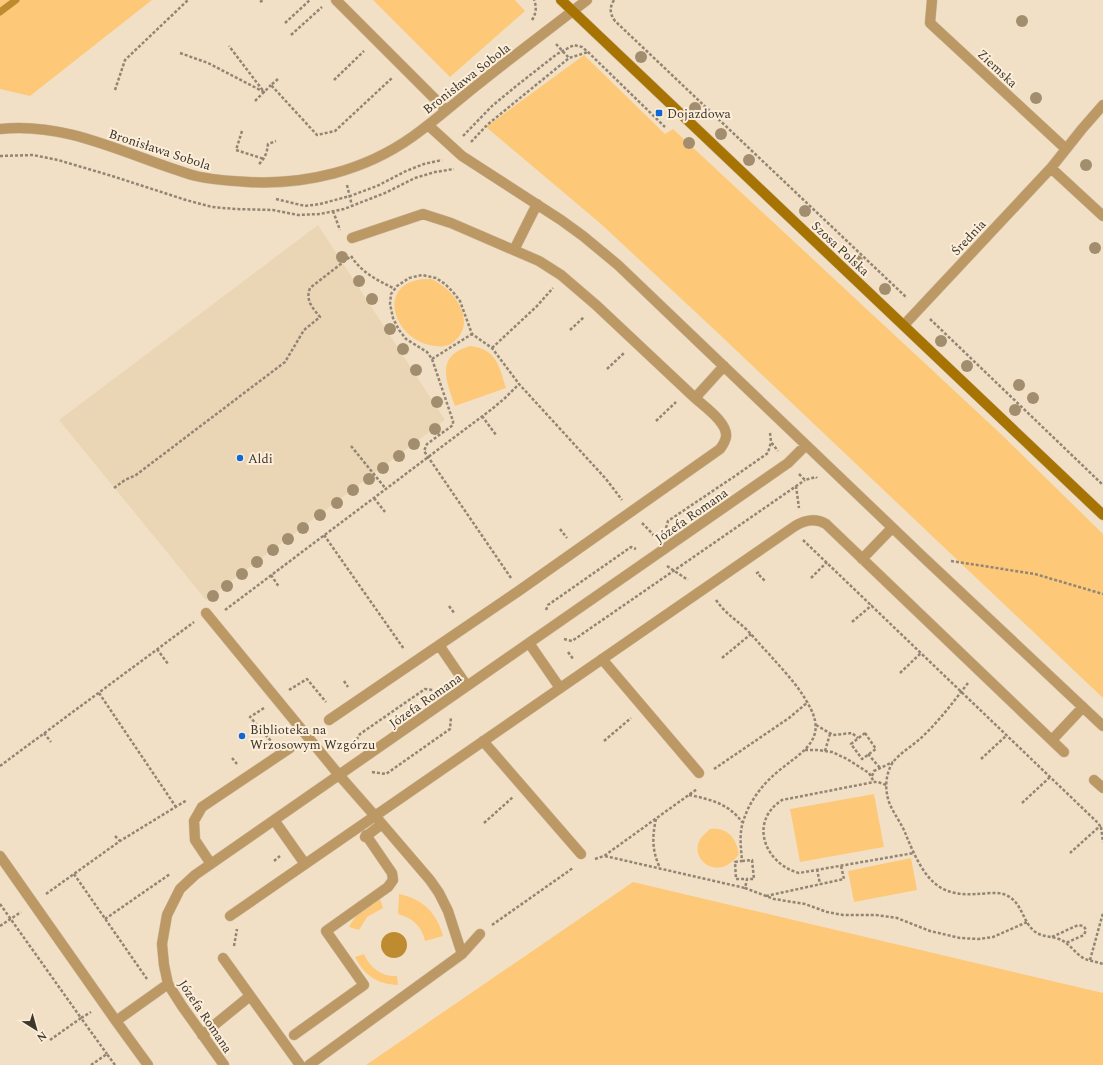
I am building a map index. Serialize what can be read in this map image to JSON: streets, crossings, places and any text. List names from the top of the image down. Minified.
{"streets":{"street":["Ziemska","Bronisława Sobola","Średnia","Szosa Polska","Józefa Romana"]},"crossings":[["Ziemska","Średnia"],["Bronisława Sobola","Szosa Polska"],["Średnia","Szosa Polska"]],"places":{"transit":["Dojazdowa"],"other":["Aldi","Biblioteka na Wrzosowym Wzgórzu"]},"north":"bottom right"}
